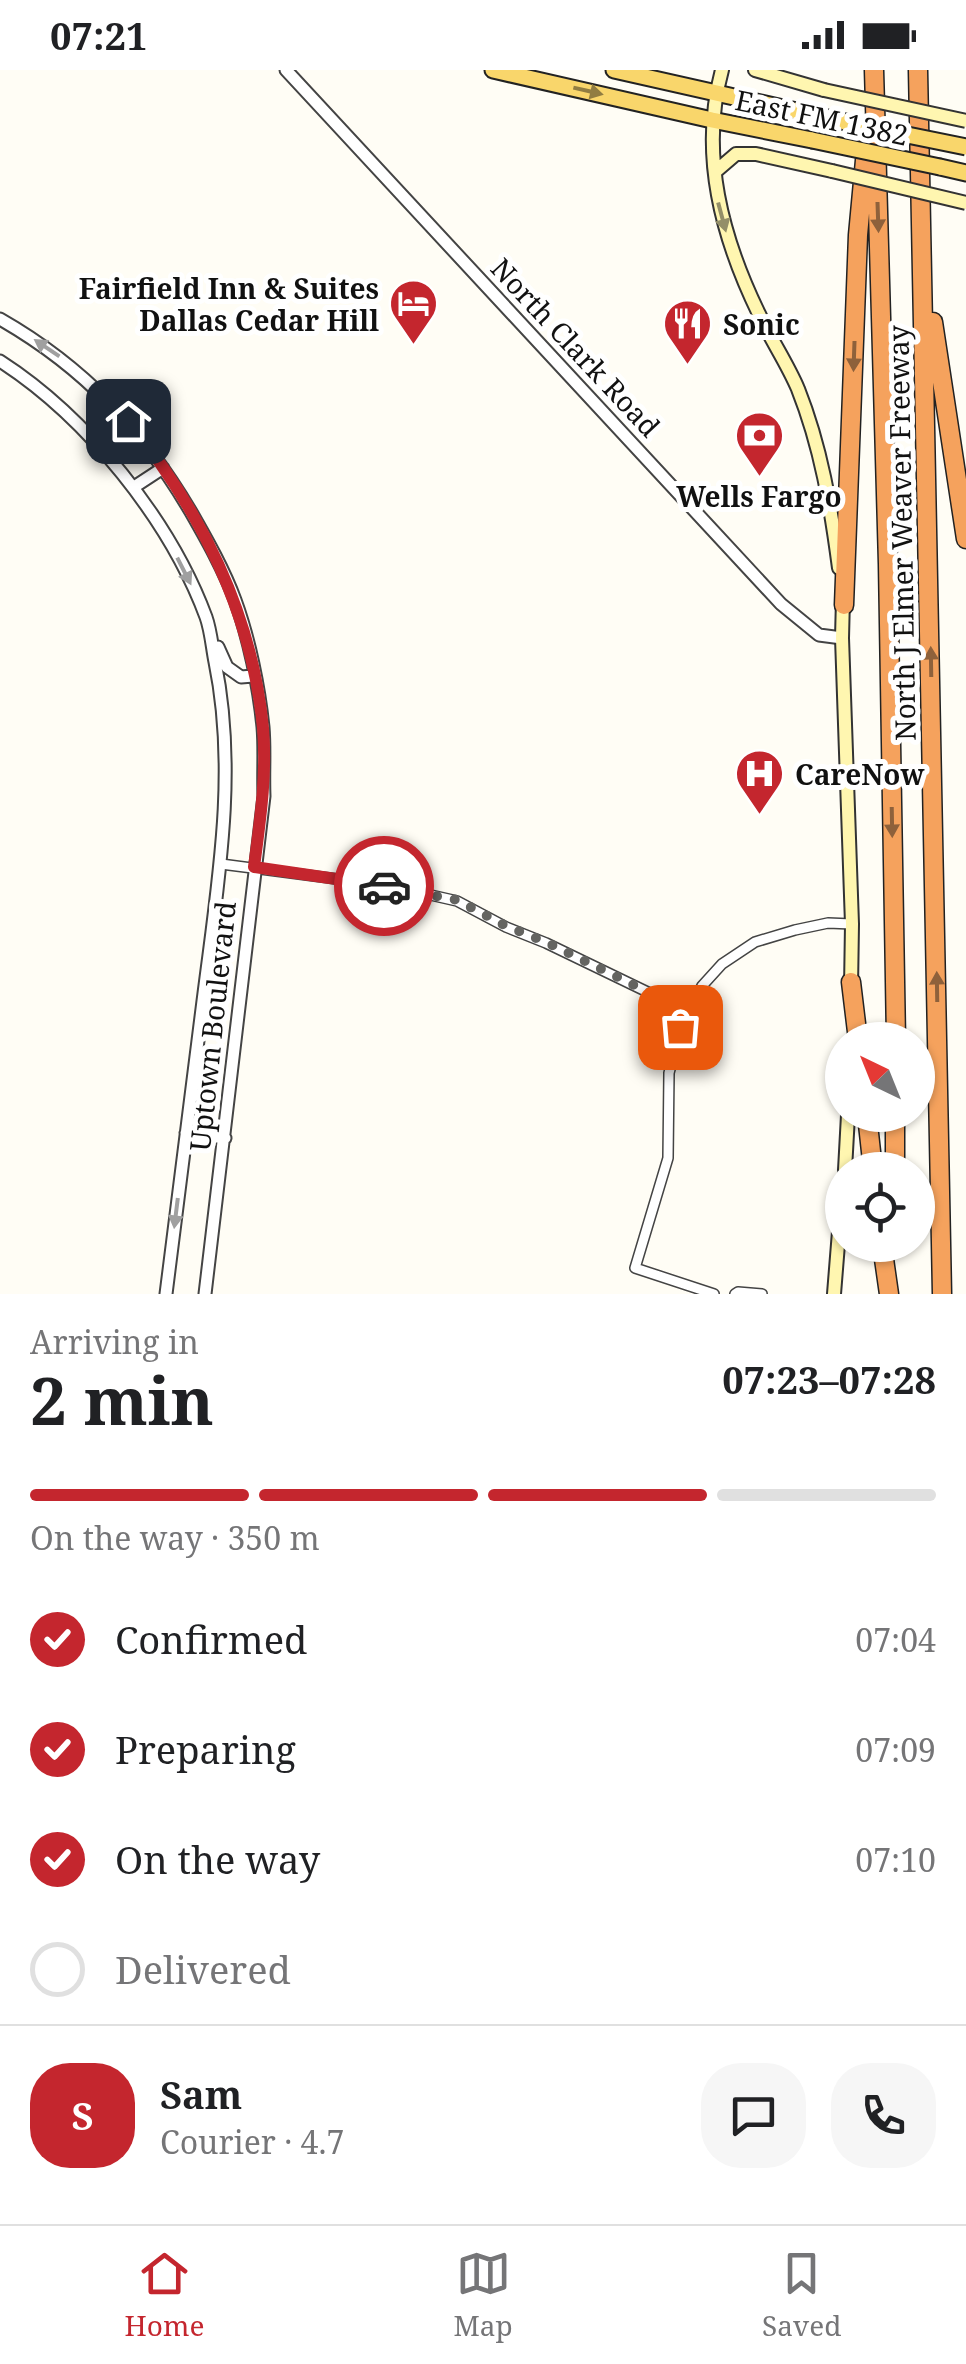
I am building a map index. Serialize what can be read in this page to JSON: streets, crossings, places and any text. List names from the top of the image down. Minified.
{"streets":{"highway":["North J Elmer Weaver Freeway"],"main road":["East FM 1382"],"street":["North Clark Road","Uptown Boulevard"]},"places":{"hotel":["Fairfield Inn & Suites Dallas Cedar Hill"],"restaurant":["Sonic"],"bank":["Wells Fargo"],"hospital":["CareNow"]},"north":"top left","page":{"status":"07:21","heading":["2 min","Arriving in","07:23–07:28"],"panel":["Sam","Courier · 4.7"],"bar":"On the way · 350 m","list":[["Confirmed","07:04"],["Preparing","07:09"],["On the way","07:10"],"Delivered"],"round":"S","tabs":["Home","Map","Saved"]}}
